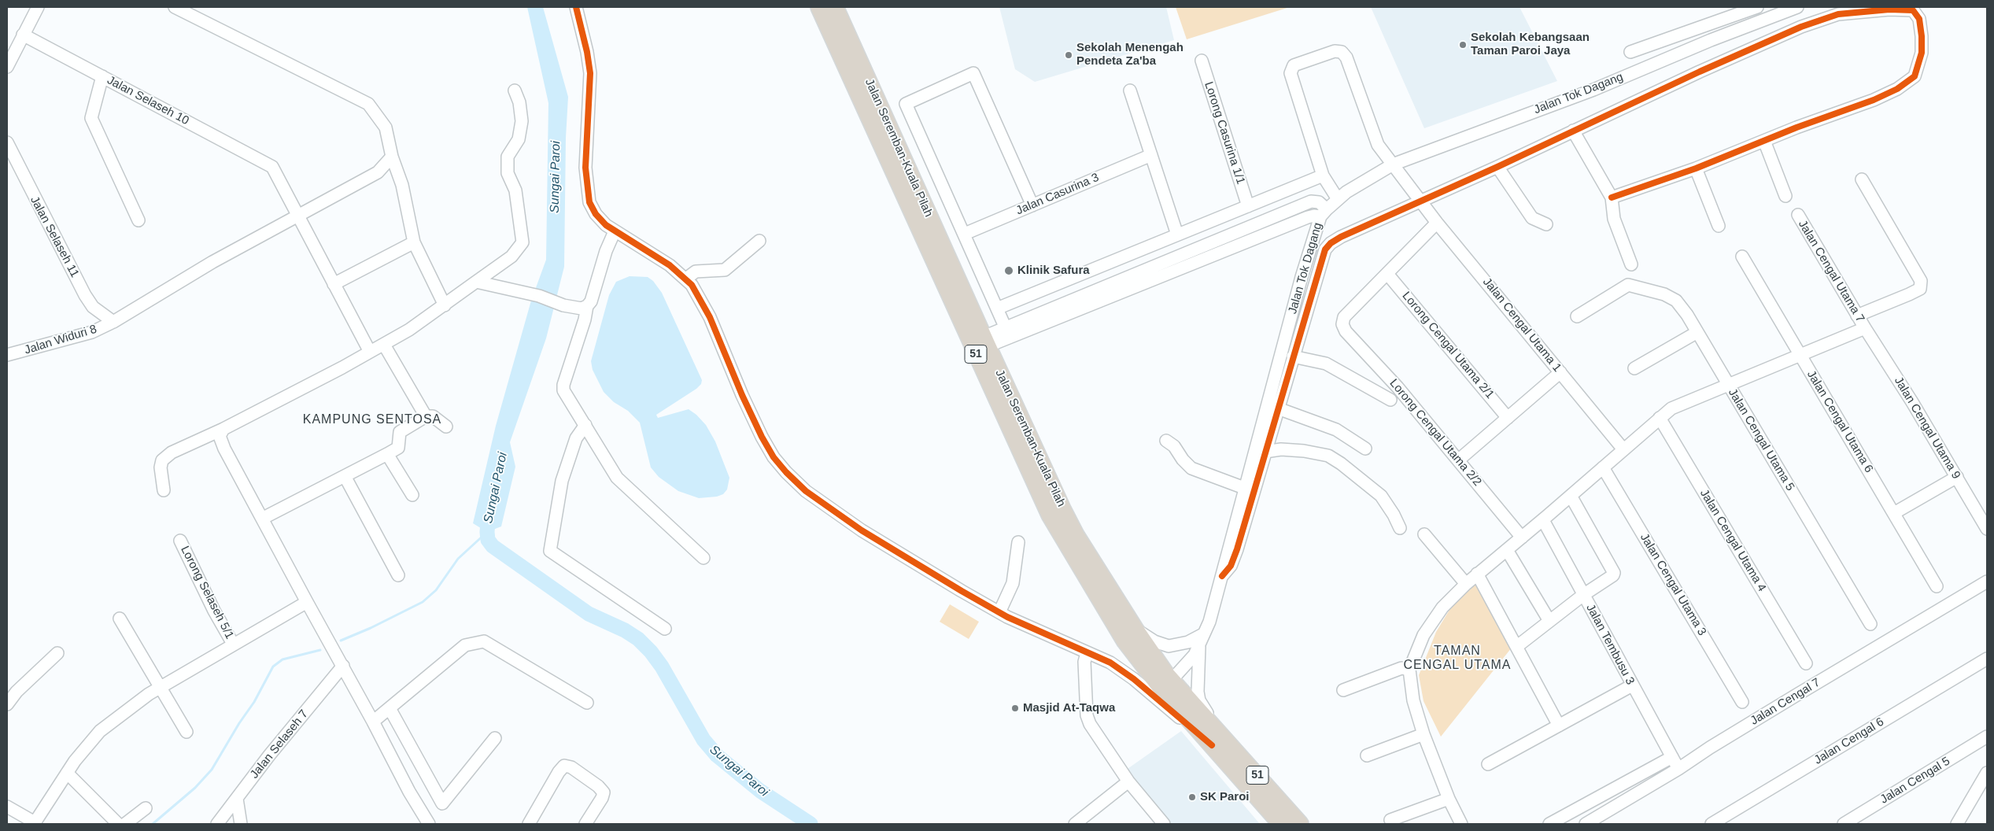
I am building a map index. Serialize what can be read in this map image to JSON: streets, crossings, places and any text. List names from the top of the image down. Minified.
{"streets":{"highway":["Jalan Seremban-Kuala Pilah","51"],"street":["Jalan Tok Dagang","Jalan Selaseh 10","Lorong Casurina 1/1","Jalan Casurina 3","Jalan Selaseh 11","Jalan Cengal Utama 7","Jalan Cengal Utama 1","Jalan Widuri 8","Lorong Cengal Utama 2/1","Jalan Cengal Utama 6","Jalan Cengal Utama 9","Lorong Cengal Utama 2/2","Jalan Cengal Utama 5","Jalan Cengal Utama 4","Jalan Cengal Utama 3","Lorong Selaseh 5/1","Jalan Tembusu 3","Jalan Cengal 7","Jalan Cengal 6","Jalan Selaseh 7","Jalan Cengal 5"]},"crossings":[["Jalan Tok Dagang","Jalan Seremban-Kuala Pilah"],["Jalan Tok Dagang","Jalan Cengal Utama 1"],["Jalan Selaseh 10","Jalan Widuri 8"],["Jalan Selaseh 11","Jalan Widuri 8"],["Jalan Cengal Utama 7","Jalan Cengal Utama 9"],["Lorong Cengal Utama 2/1","Lorong Cengal Utama 2/2"],["Jalan Tembusu 3","Jalan Cengal 7"]],"districts":["KAMPUNG SENTOSA","TAMAN CENGAL UTAMA"],"water":["Sungai Paroi"],"places":["Sekolah Kebangsaan Taman Paroi Jaya","Sekolah Menengah Pendeta Za'ba","Klinik Safura","Masjid At-Taqwa","SK Paroi"]}
